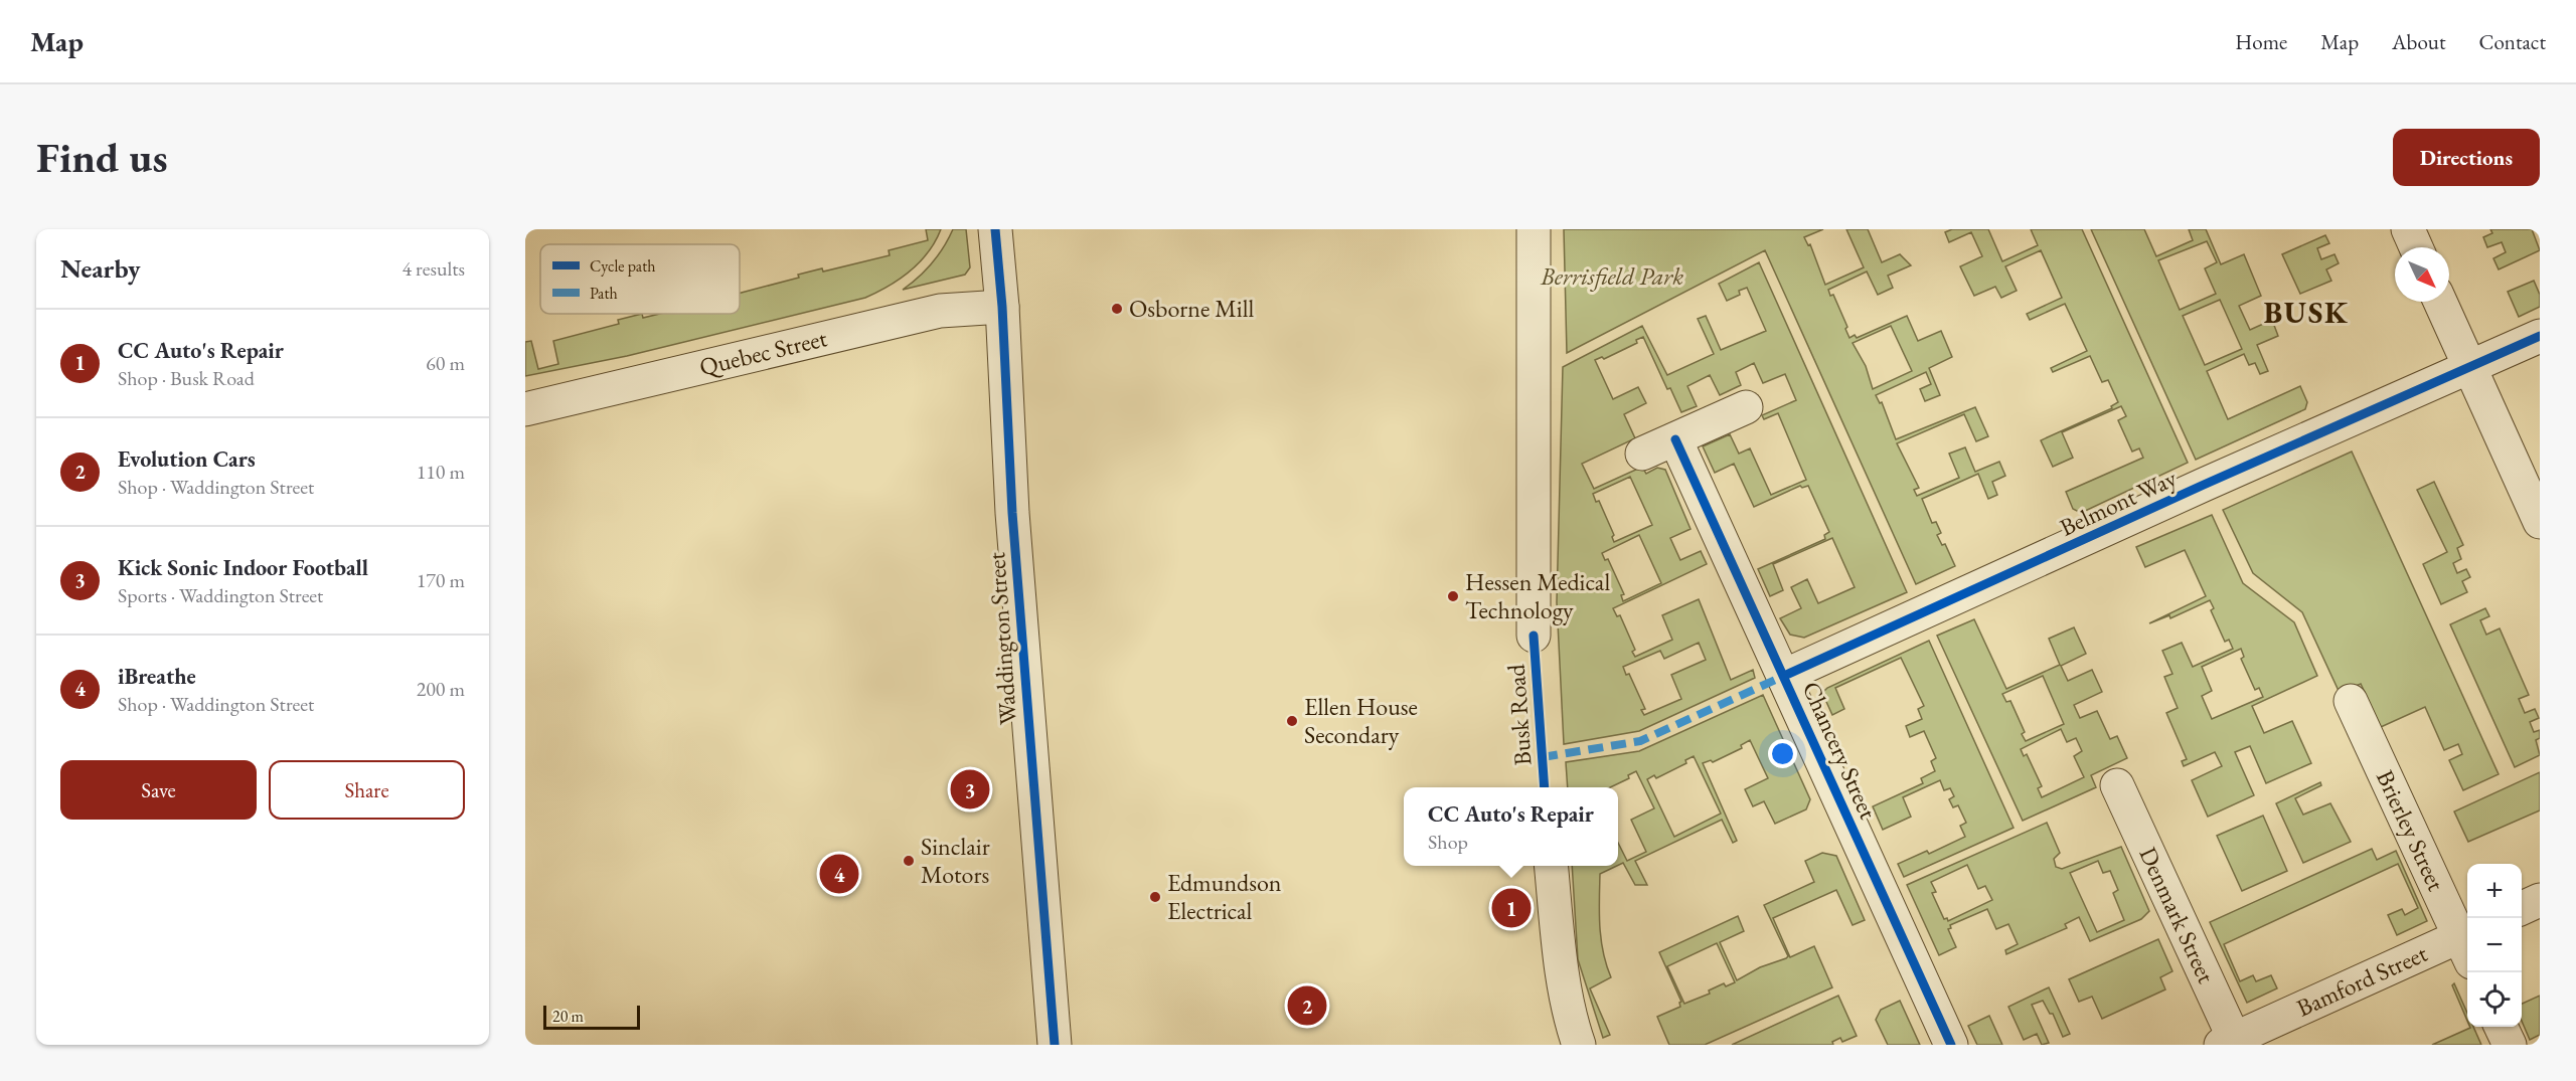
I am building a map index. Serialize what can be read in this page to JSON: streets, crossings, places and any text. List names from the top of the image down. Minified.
{"streets":{"street":["Quebec Street","Belmont Way","Waddington Street","Busk Road","Chancery Street","Brierley Street","Denmark Street","Bamford Street"]},"crossings":[["Quebec Street","Waddington Street"],["Belmont Way","Chancery Street"],["Denmark Street","Bamford Street"]],"districts":["BUSK"],"parks":["Berrisfield Park"],"places":["Osborne Mill","Hessen Medical Technology","Ellen House Secondary","Sinclair Motors","Edmundson Electrical"],"legend":["Cycle path","Path"],"scale_bar":"20 m","north":"bottom right","page":{"header":"Map","nav":["Home","Map","About","Contact"],"buttons":["Directions",["Save","Share"]],"title":"Find us","heading":["Nearby","4 results"],"list":[{"mark":"1","name":"CC Auto's Repair","note":"Shop · Busk Road","value":"60 m"},{"mark":"2","name":"Evolution Cars","note":"Shop · Waddington Street","value":"110 m"},{"mark":"3","name":"Kick Sonic Indoor Football","note":"Sports · Waddington Street","value":"170 m"},{"mark":"4","name":"iBreathe","note":"Shop · Waddington Street","value":"200 m"}],"pins":["3","4","1","2"],"popup":["CC Auto's Repair","Shop"],"map_buttons":["+","−"],"scale":"20 m"}}
